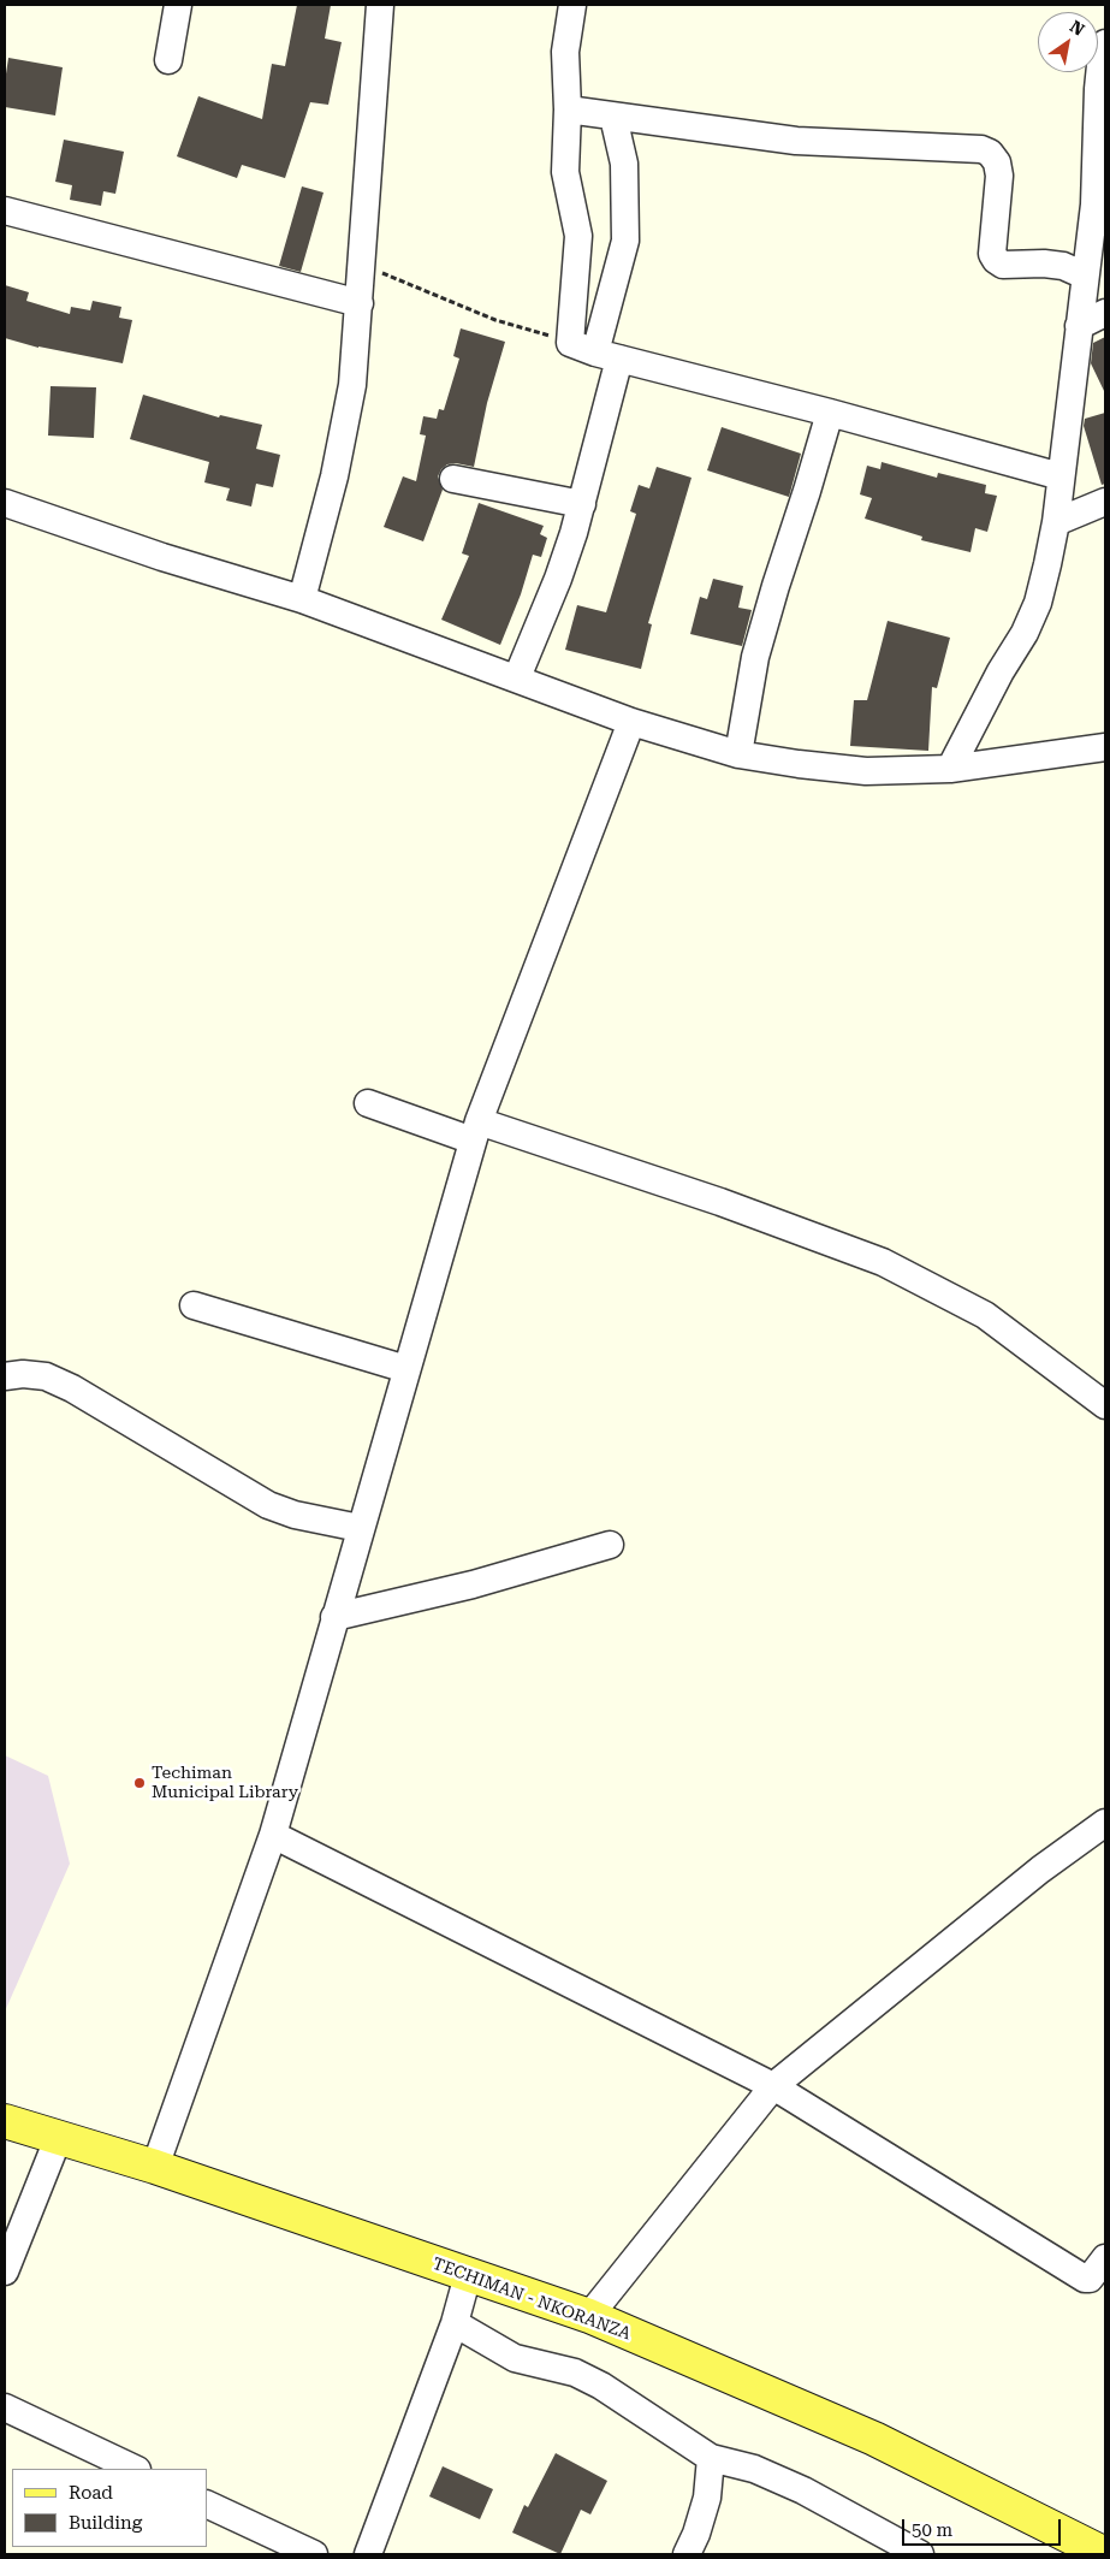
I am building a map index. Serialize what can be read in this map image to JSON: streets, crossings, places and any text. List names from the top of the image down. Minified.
{"streets":{"main road":["TECHIMAN - NKORANZA"]},"places":["Techiman Municipal Library"],"legend":["Road","Building"],"scale_bar":"50 m","north":"top right"}
